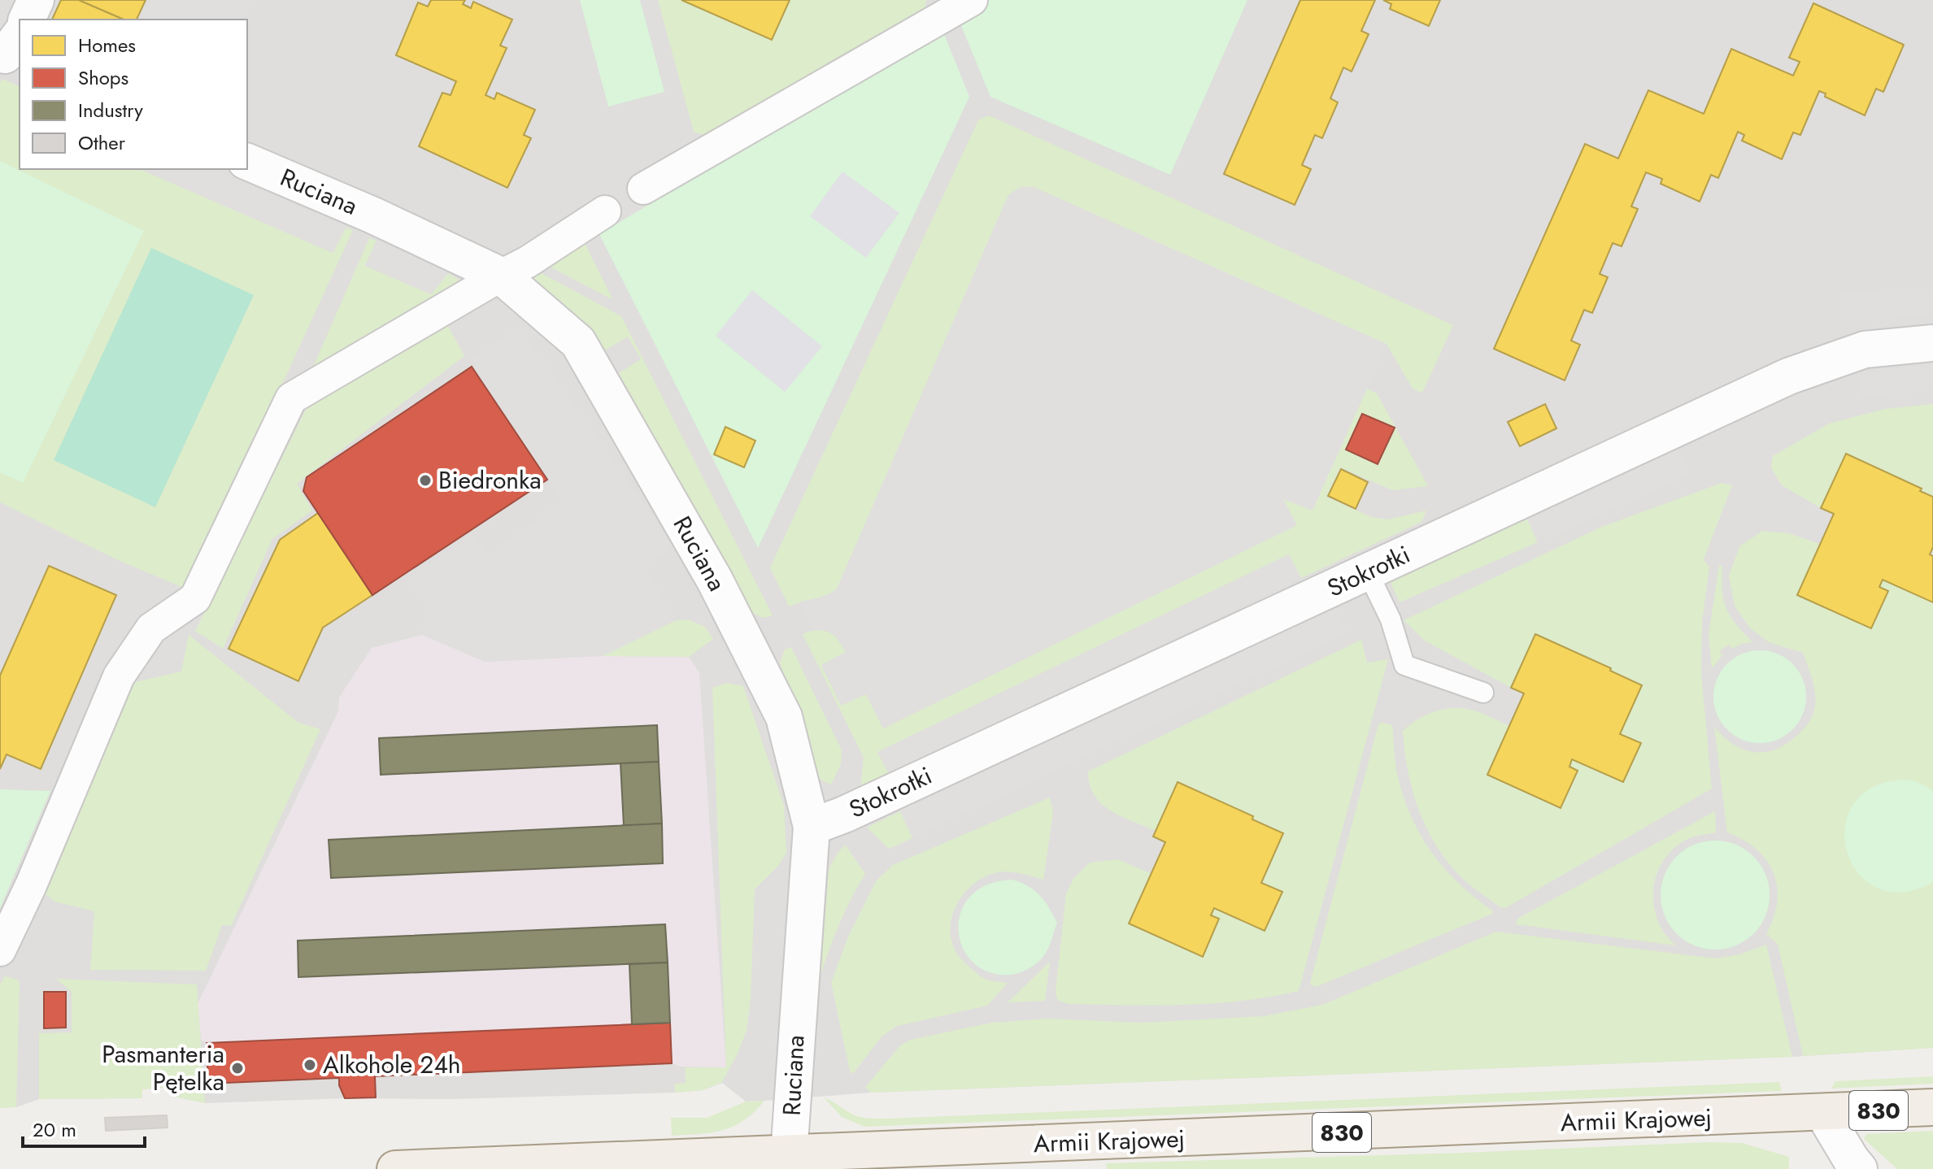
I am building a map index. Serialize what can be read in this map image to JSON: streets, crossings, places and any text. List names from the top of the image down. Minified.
{"streets":{"main road":["830","Armii Krajowej"],"street":["Ruciana","Stokrotki"]},"crossings":[["Ruciana","Stokrotki"],["Ruciana","Armii Krajowej"]],"places":["Biedronka","Alkohole 24h","Pasmanteria Pętelka"],"legend":["Homes","Shops","Industry","Other"],"scale_bar":"20 m"}
